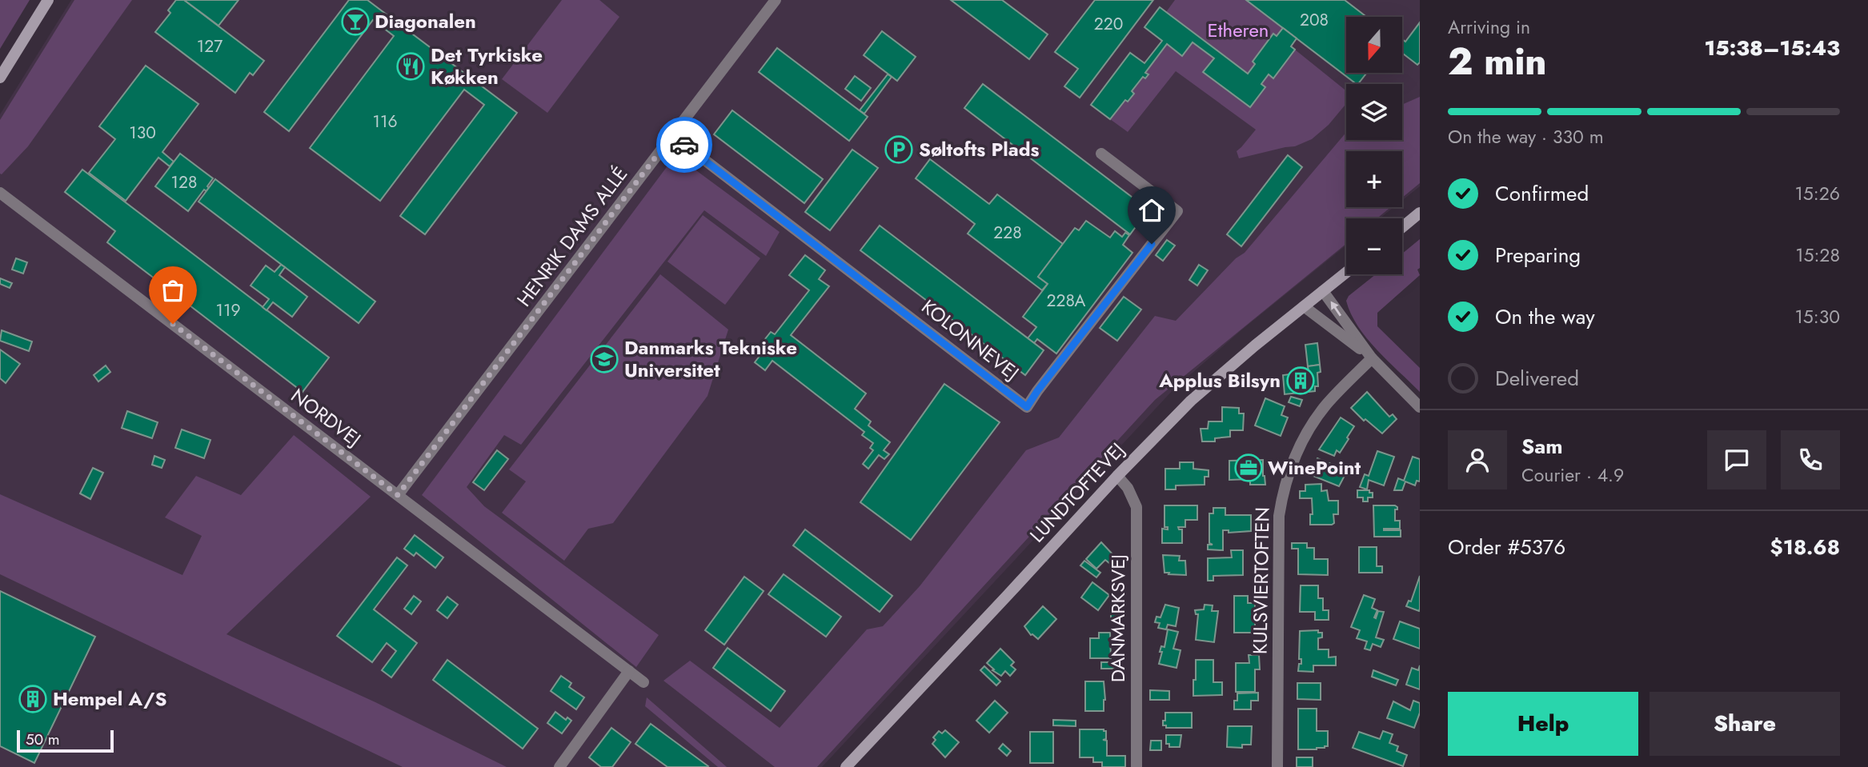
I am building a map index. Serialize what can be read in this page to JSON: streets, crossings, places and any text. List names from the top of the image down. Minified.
{"streets":{"street":["HENRIK DAMS ALLÉ","KOLONNEVEJ","NORDVEJ","LUNDTOFTEVEJ","KULSVIERTOFTEN","DANMARKSVEJ"]},"crossings":[["HENRIK DAMS ALLÉ","KOLONNEVEJ"],["HENRIK DAMS ALLÉ","NORDVEJ"],["LUNDTOFTEVEJ","DANMARKSVEJ"]],"parks":["Etheren"],"places":{"bar":["Diagonalen"],"restaurant":["Det Tyrkiske Køkken"],"parking":["Søltofts Plads"],"school or university":["Danmarks Tekniske Universitet"],"building":["Applus Bilsyn","Hempel A/S"],"office":["WinePoint"]},"house_numbers":["208","220","127","116","130","128","228","228A","119"],"scale_bar":"50 m","north":"bottom","page":{"heading":["2 min","Arriving in","15:38–15:43"],"panel":["Sam","Courier · 4.9","Order #5376","$18.68"],"map_buttons":["+","−"],"bar":"On the way · 330 m","list":[["Confirmed","15:26"],["Preparing","15:28"],["On the way","15:30"],"Delivered"],"buttons":["Help","Share"],"scale":"50 m"}}
